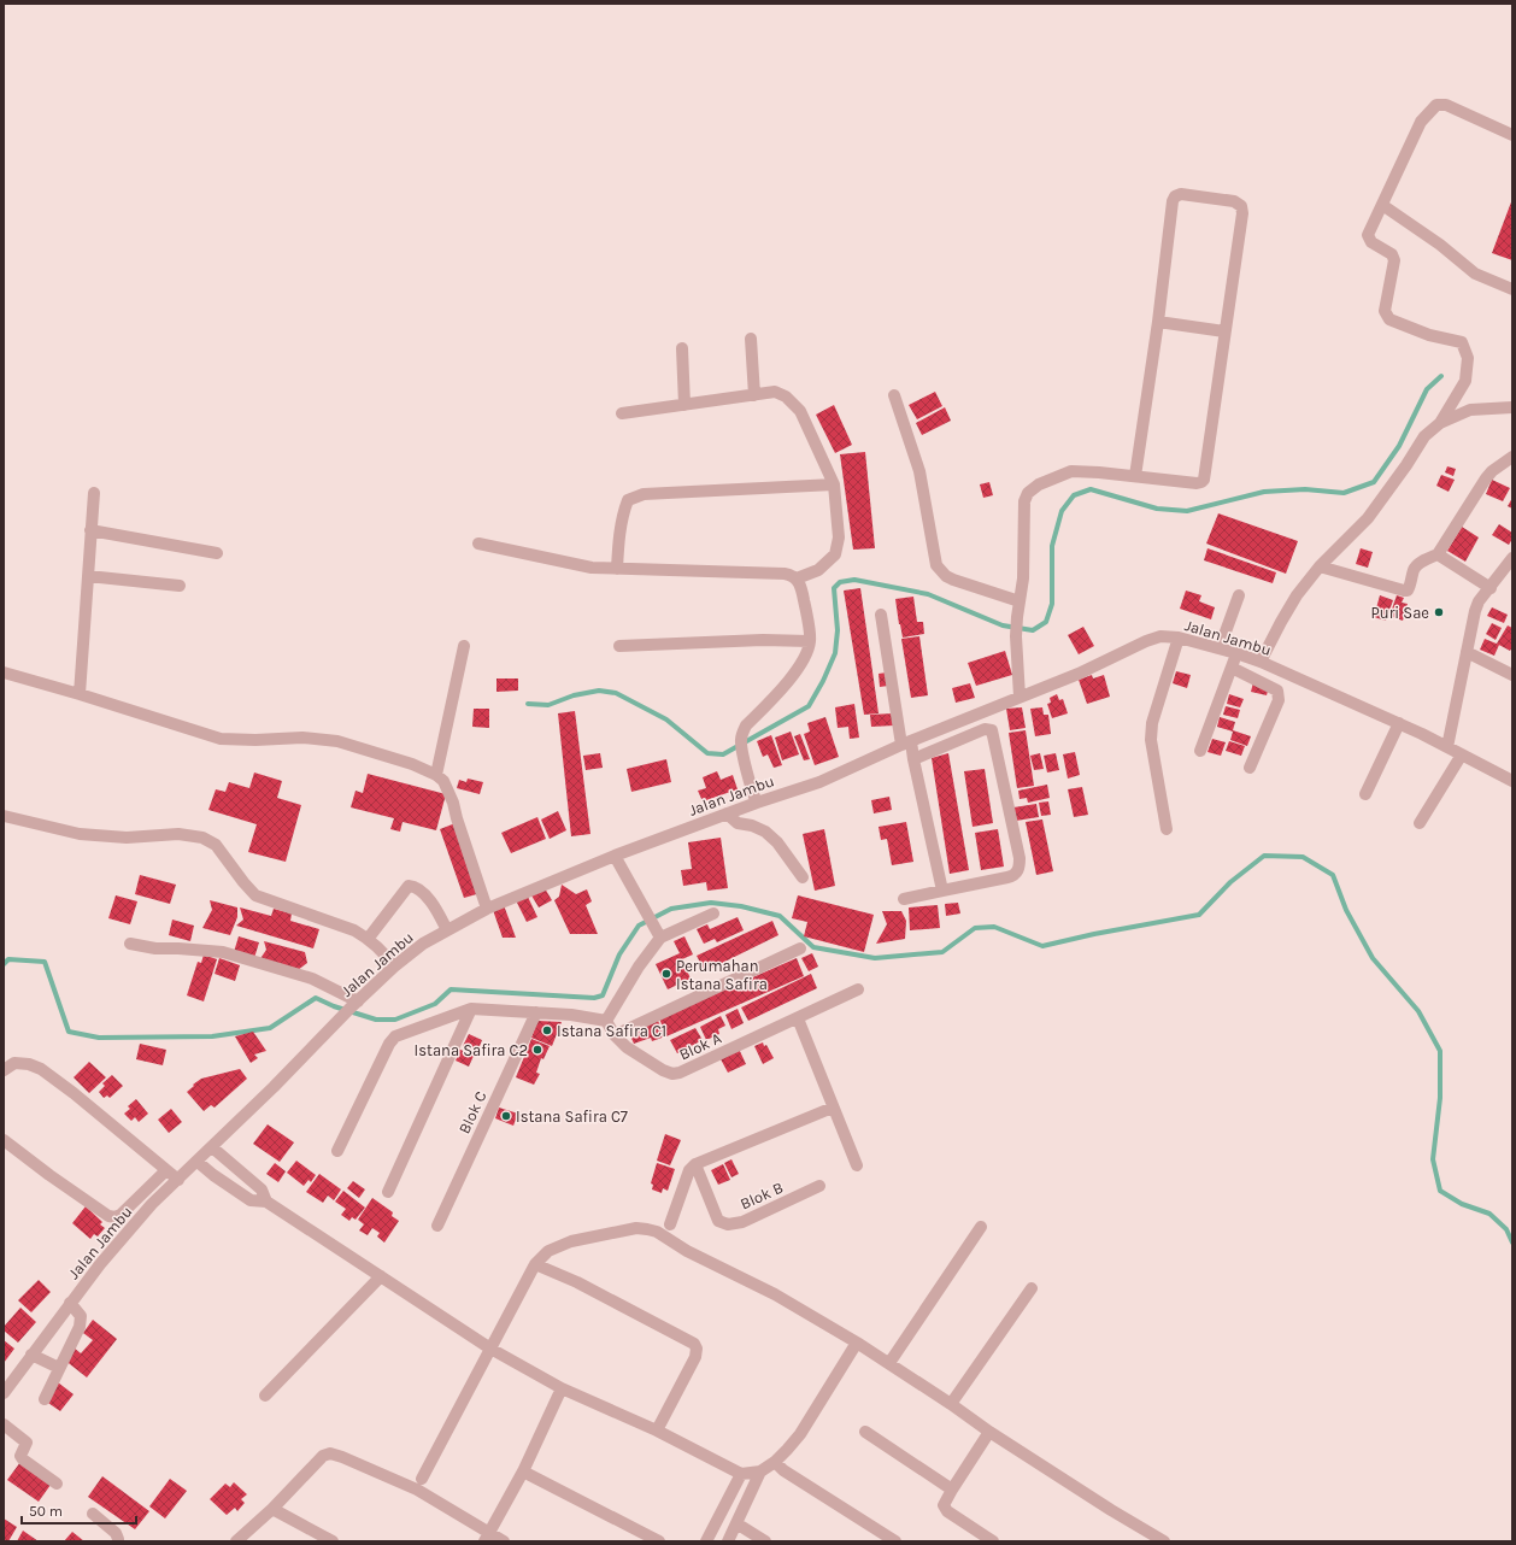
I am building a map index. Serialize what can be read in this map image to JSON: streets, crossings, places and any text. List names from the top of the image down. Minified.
{"streets":{"street":["Jalan Jambu","Blok A","Blok C","Blok B"]},"places":["Puri Sae","Perumahan Istana Safira","Istana Safira C1","Istana Safira C2","Istana Safira C7"],"scale_bar":"50 m"}
